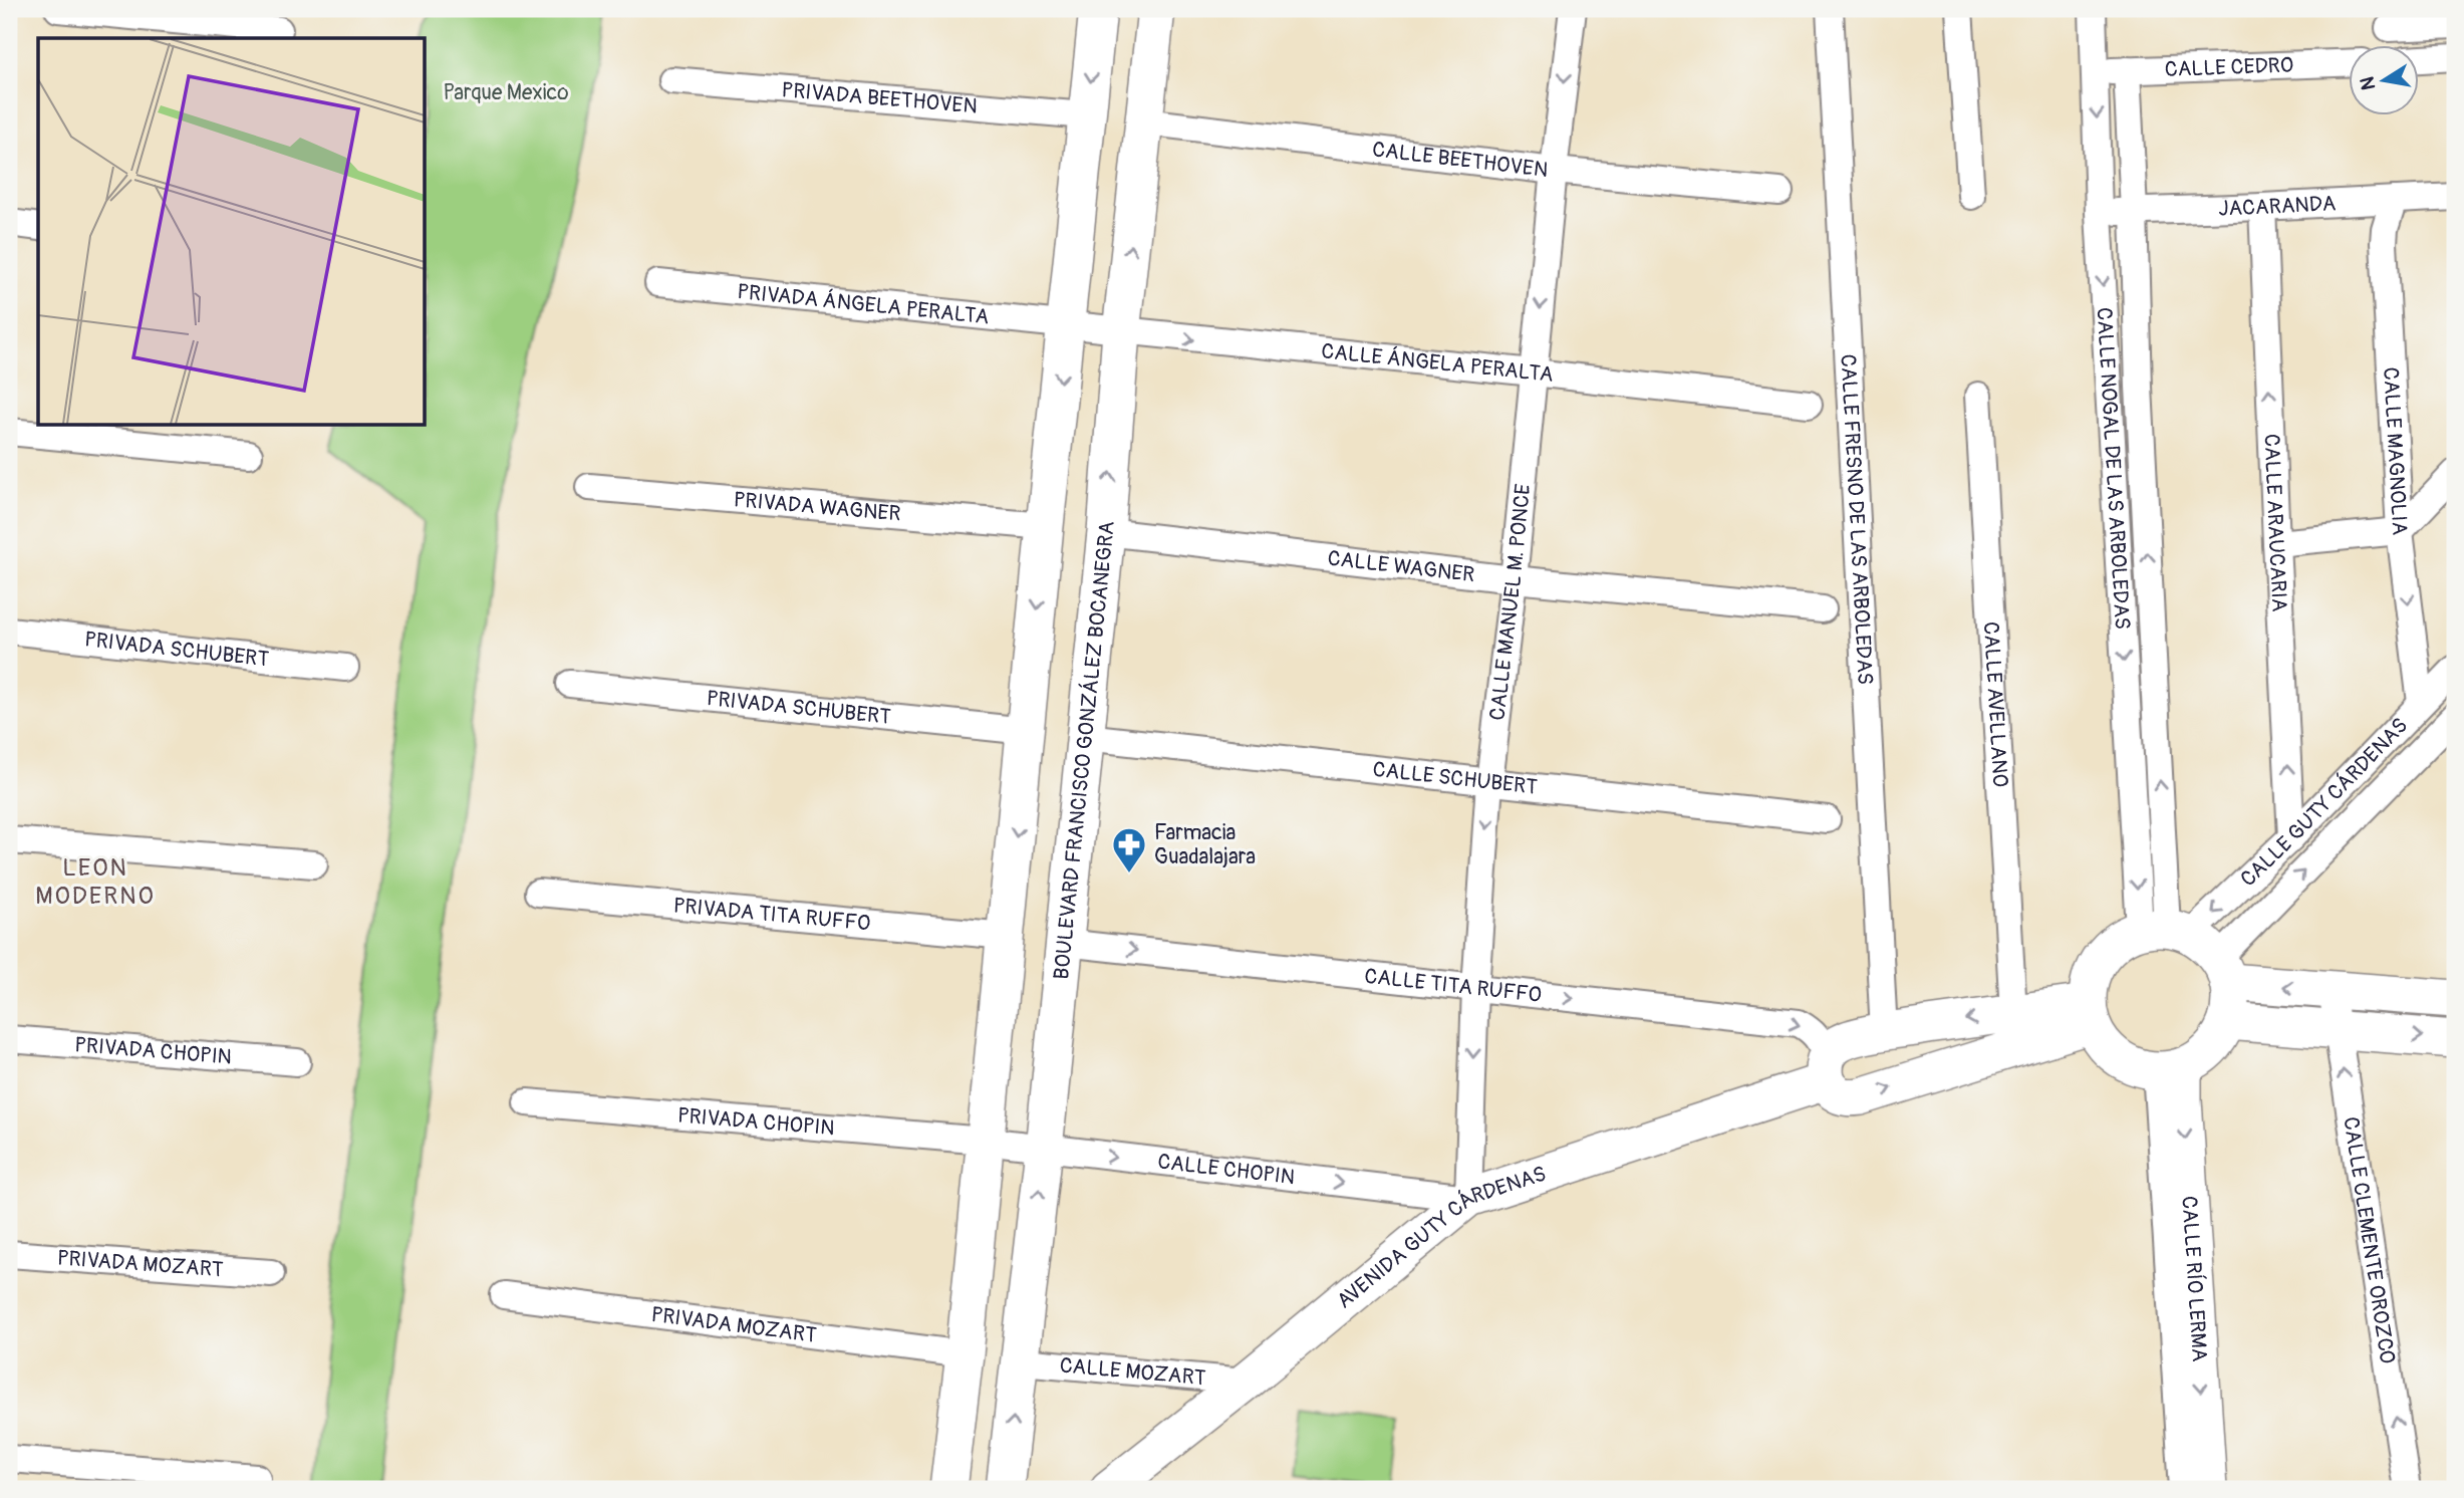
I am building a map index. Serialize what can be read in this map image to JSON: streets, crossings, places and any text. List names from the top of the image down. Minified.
{"streets":{"main road":["BOULEVARD FRANCISCO GONZÁLEZ BOCANEGRA","AVENIDA GUTY CÁRDENAS","CALLE RÍO LERMA"],"street":["CALLE CEDRO","PRIVADA BEETHOVEN","CALLE BEETHOVEN","JACARANDA","PRIVADA ÁNGELA PERALTA","CALLE ÁNGELA PERALTA","CALLE MAGNOLIA","CALLE NOGAL DE LAS ARBOLEDAS","PRIVADA WAGNER","CALLE FRESNO DE LAS ARBOLEDAS","CALLE ARAUCARIA","CALLE WAGNER","CALLE MANUEL M. PONCE","PRIVADA SCHUBERT","CALLE AVELLANO","CALLE SCHUBERT","CALLE GUTY CÁRDENAS","PRIVADA TITA RUFFO","CALLE TITA RUFFO","PRIVADA CHOPIN","CALLE CHOPIN","CALLE CLEMENTE OROZCO","PRIVADA MOZART","CALLE MOZART"]},"crossings":[["CALLE CEDRO","CALLE NOGAL DE LAS ARBOLEDAS"],["CALLE BEETHOVEN","CALLE MANUEL M. PONCE"],["CALLE BEETHOVEN","BOULEVARD FRANCISCO GONZÁLEZ BOCANEGRA"],["JACARANDA","CALLE MAGNOLIA"],["JACARANDA","CALLE NOGAL DE LAS ARBOLEDAS"],["JACARANDA","CALLE ARAUCARIA"],["PRIVADA ÁNGELA PERALTA","CALLE ÁNGELA PERALTA"],["CALLE ÁNGELA PERALTA","CALLE MANUEL M. PONCE"],["CALLE ÁNGELA PERALTA","BOULEVARD FRANCISCO GONZÁLEZ BOCANEGRA"],["CALLE MAGNOLIA","CALLE GUTY CÁRDENAS"],["CALLE NOGAL DE LAS ARBOLEDAS","CALLE GUTY CÁRDENAS"],["CALLE NOGAL DE LAS ARBOLEDAS","AVENIDA GUTY CÁRDENAS"],["CALLE NOGAL DE LAS ARBOLEDAS","CALLE RÍO LERMA"],["CALLE FRESNO DE LAS ARBOLEDAS","AVENIDA GUTY CÁRDENAS"],["CALLE ARAUCARIA","CALLE GUTY CÁRDENAS"],["CALLE WAGNER","CALLE MANUEL M. PONCE"],["CALLE WAGNER","BOULEVARD FRANCISCO GONZÁLEZ BOCANEGRA"],["CALLE MANUEL M. PONCE","CALLE SCHUBERT"],["CALLE MANUEL M. PONCE","CALLE TITA RUFFO"],["CALLE MANUEL M. PONCE","CALLE CHOPIN"],["CALLE MANUEL M. PONCE","AVENIDA GUTY CÁRDENAS"],["CALLE AVELLANO","AVENIDA GUTY CÁRDENAS"],["BOULEVARD FRANCISCO GONZÁLEZ BOCANEGRA","CALLE SCHUBERT"],["BOULEVARD FRANCISCO GONZÁLEZ BOCANEGRA","CALLE TITA RUFFO"],["BOULEVARD FRANCISCO GONZÁLEZ BOCANEGRA","CALLE CHOPIN"],["BOULEVARD FRANCISCO GONZÁLEZ BOCANEGRA","CALLE MOZART"],["CALLE GUTY CÁRDENAS","AVENIDA GUTY CÁRDENAS"],["CALLE GUTY CÁRDENAS","CALLE RÍO LERMA"],["CALLE TITA RUFFO","AVENIDA GUTY CÁRDENAS"],["PRIVADA CHOPIN","CALLE CHOPIN"],["CALLE CHOPIN","AVENIDA GUTY CÁRDENAS"],["AVENIDA GUTY CÁRDENAS","CALLE RÍO LERMA"],["AVENIDA GUTY CÁRDENAS","CALLE MOZART"]],"one_way":["CALLE ÁNGELA PERALTA","CALLE ARAUCARIA","CALLE MANUEL M. PONCE","CALLE TITA RUFFO","CALLE CHOPIN","CALLE CLEMENTE OROZCO"],"districts":["LEON MODERNO"],"parks":["Parque Mexico"],"places":{"pharmacy":["Farmacia Guadalajara"]},"north":"left"}
